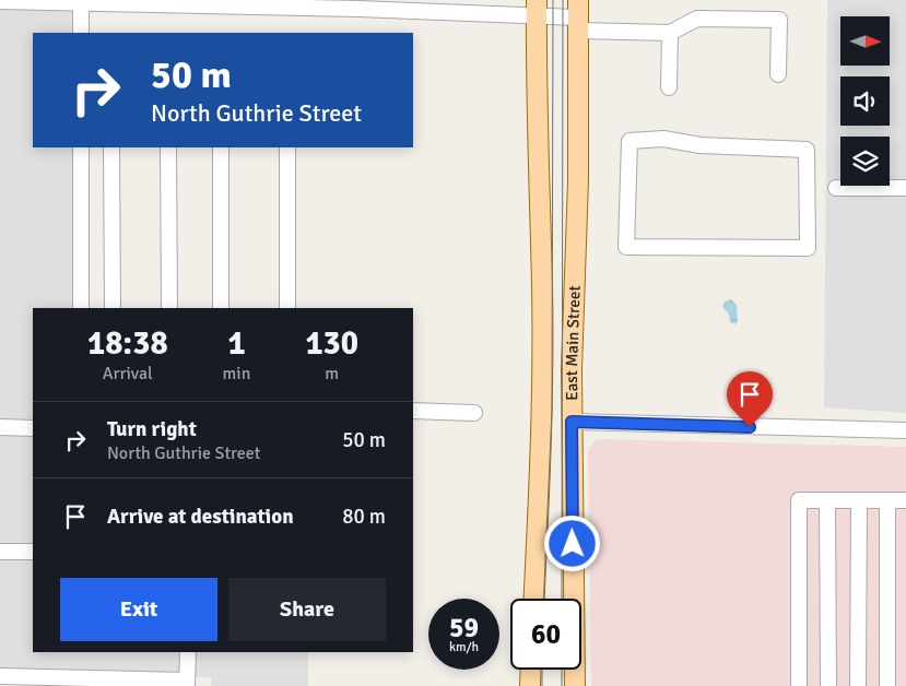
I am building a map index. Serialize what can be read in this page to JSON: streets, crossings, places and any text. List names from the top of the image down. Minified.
{"streets":{"main road":["East Main Street"]},"north":"right","page":{"turn":["50 m","North Guthrie Street"],"eta":["18:38","Arrival","1","min","130","m"],"list":[{"name":"Turn right","note":"North Guthrie Street","value":"50 m"},{"name":"Arrive at destination","value":"80 m"}],"buttons":["Exit","Share"],"speed":"59 km/h","limit":"60"}}
